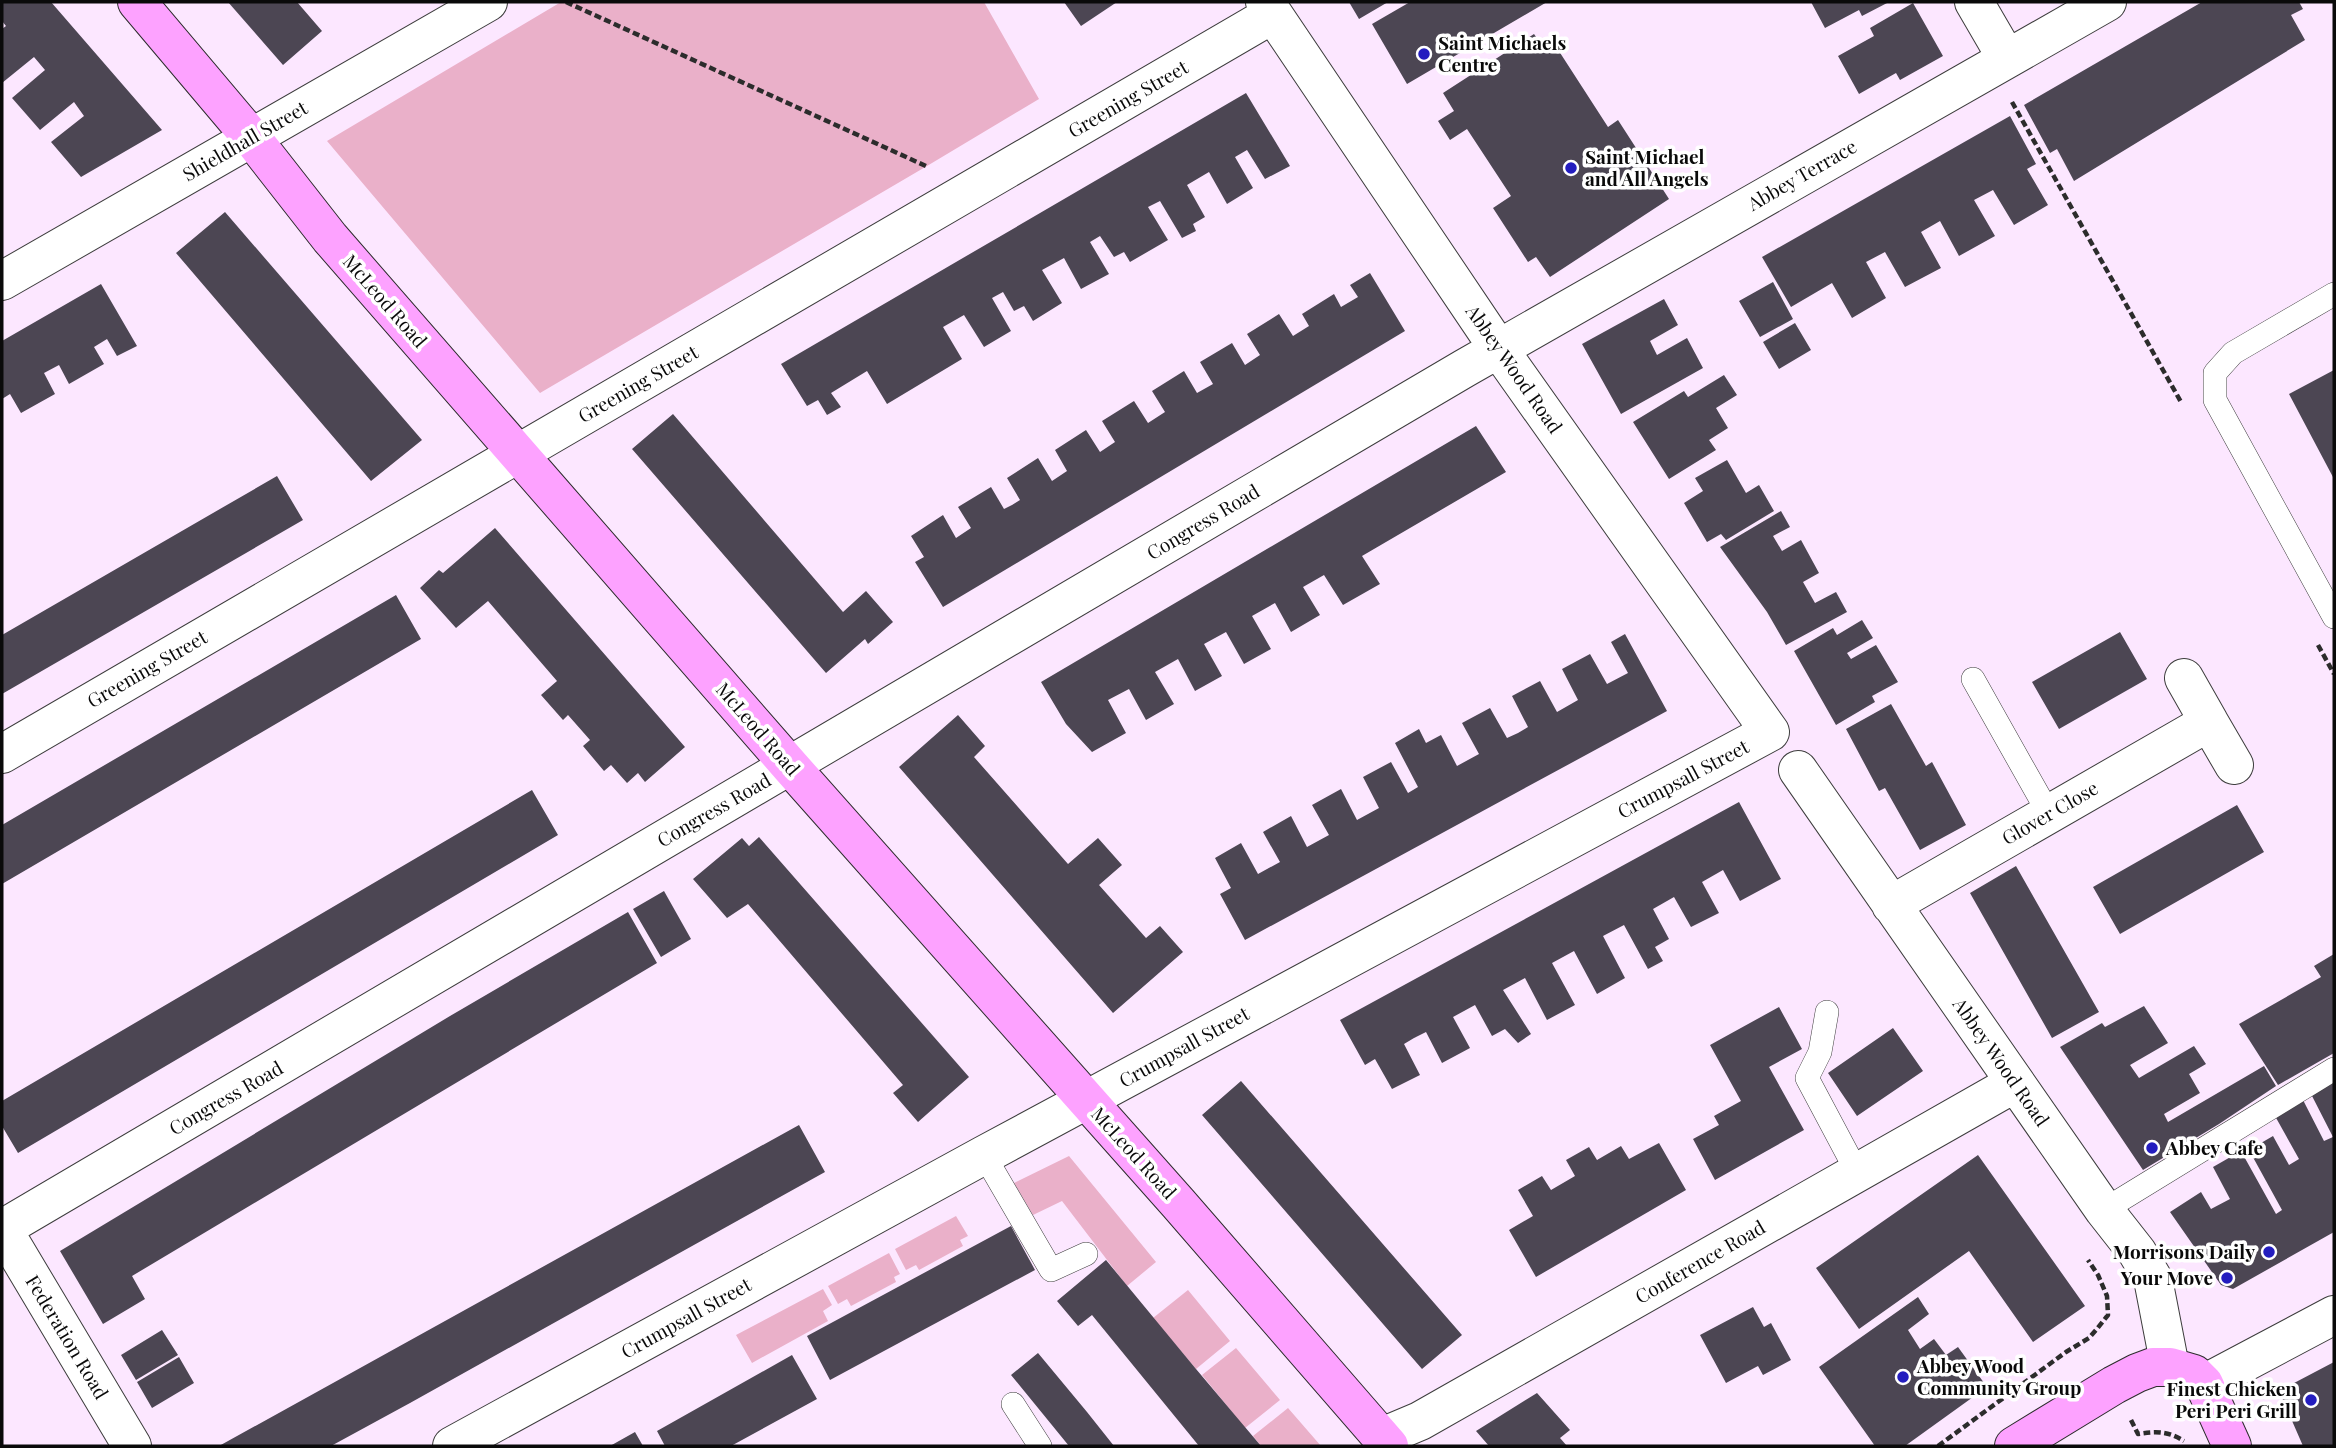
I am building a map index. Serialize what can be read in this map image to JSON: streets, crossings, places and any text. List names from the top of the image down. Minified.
{"streets":{"main road":["McLeod Road"],"street":["Greening Street","Shieldhall Street","Abbey Terrace","Abbey Wood Road","Congress Road","Crumpsall Street","Glover Close","Conference Road","Federation Road"]},"crossings":[["Greening Street","McLeod Road"],["Greening Street","Abbey Wood Road"],["Shieldhall Street","McLeod Road"],["Abbey Terrace","Abbey Wood Road"],["Abbey Terrace","Congress Road"],["McLeod Road","Congress Road"],["McLeod Road","Crumpsall Street"],["McLeod Road","Conference Road"],["Abbey Wood Road","Congress Road"],["Abbey Wood Road","Crumpsall Street"],["Abbey Wood Road","Glover Close"],["Abbey Wood Road","Conference Road"],["Congress Road","Federation Road"]],"places":["Saint Michaels Centre","Saint Michael and All Angels","Abbey Cafe","Morrisons Daily","Your Move","Abbey Wood Community Group","Finest Chicken Peri Peri Grill"]}
